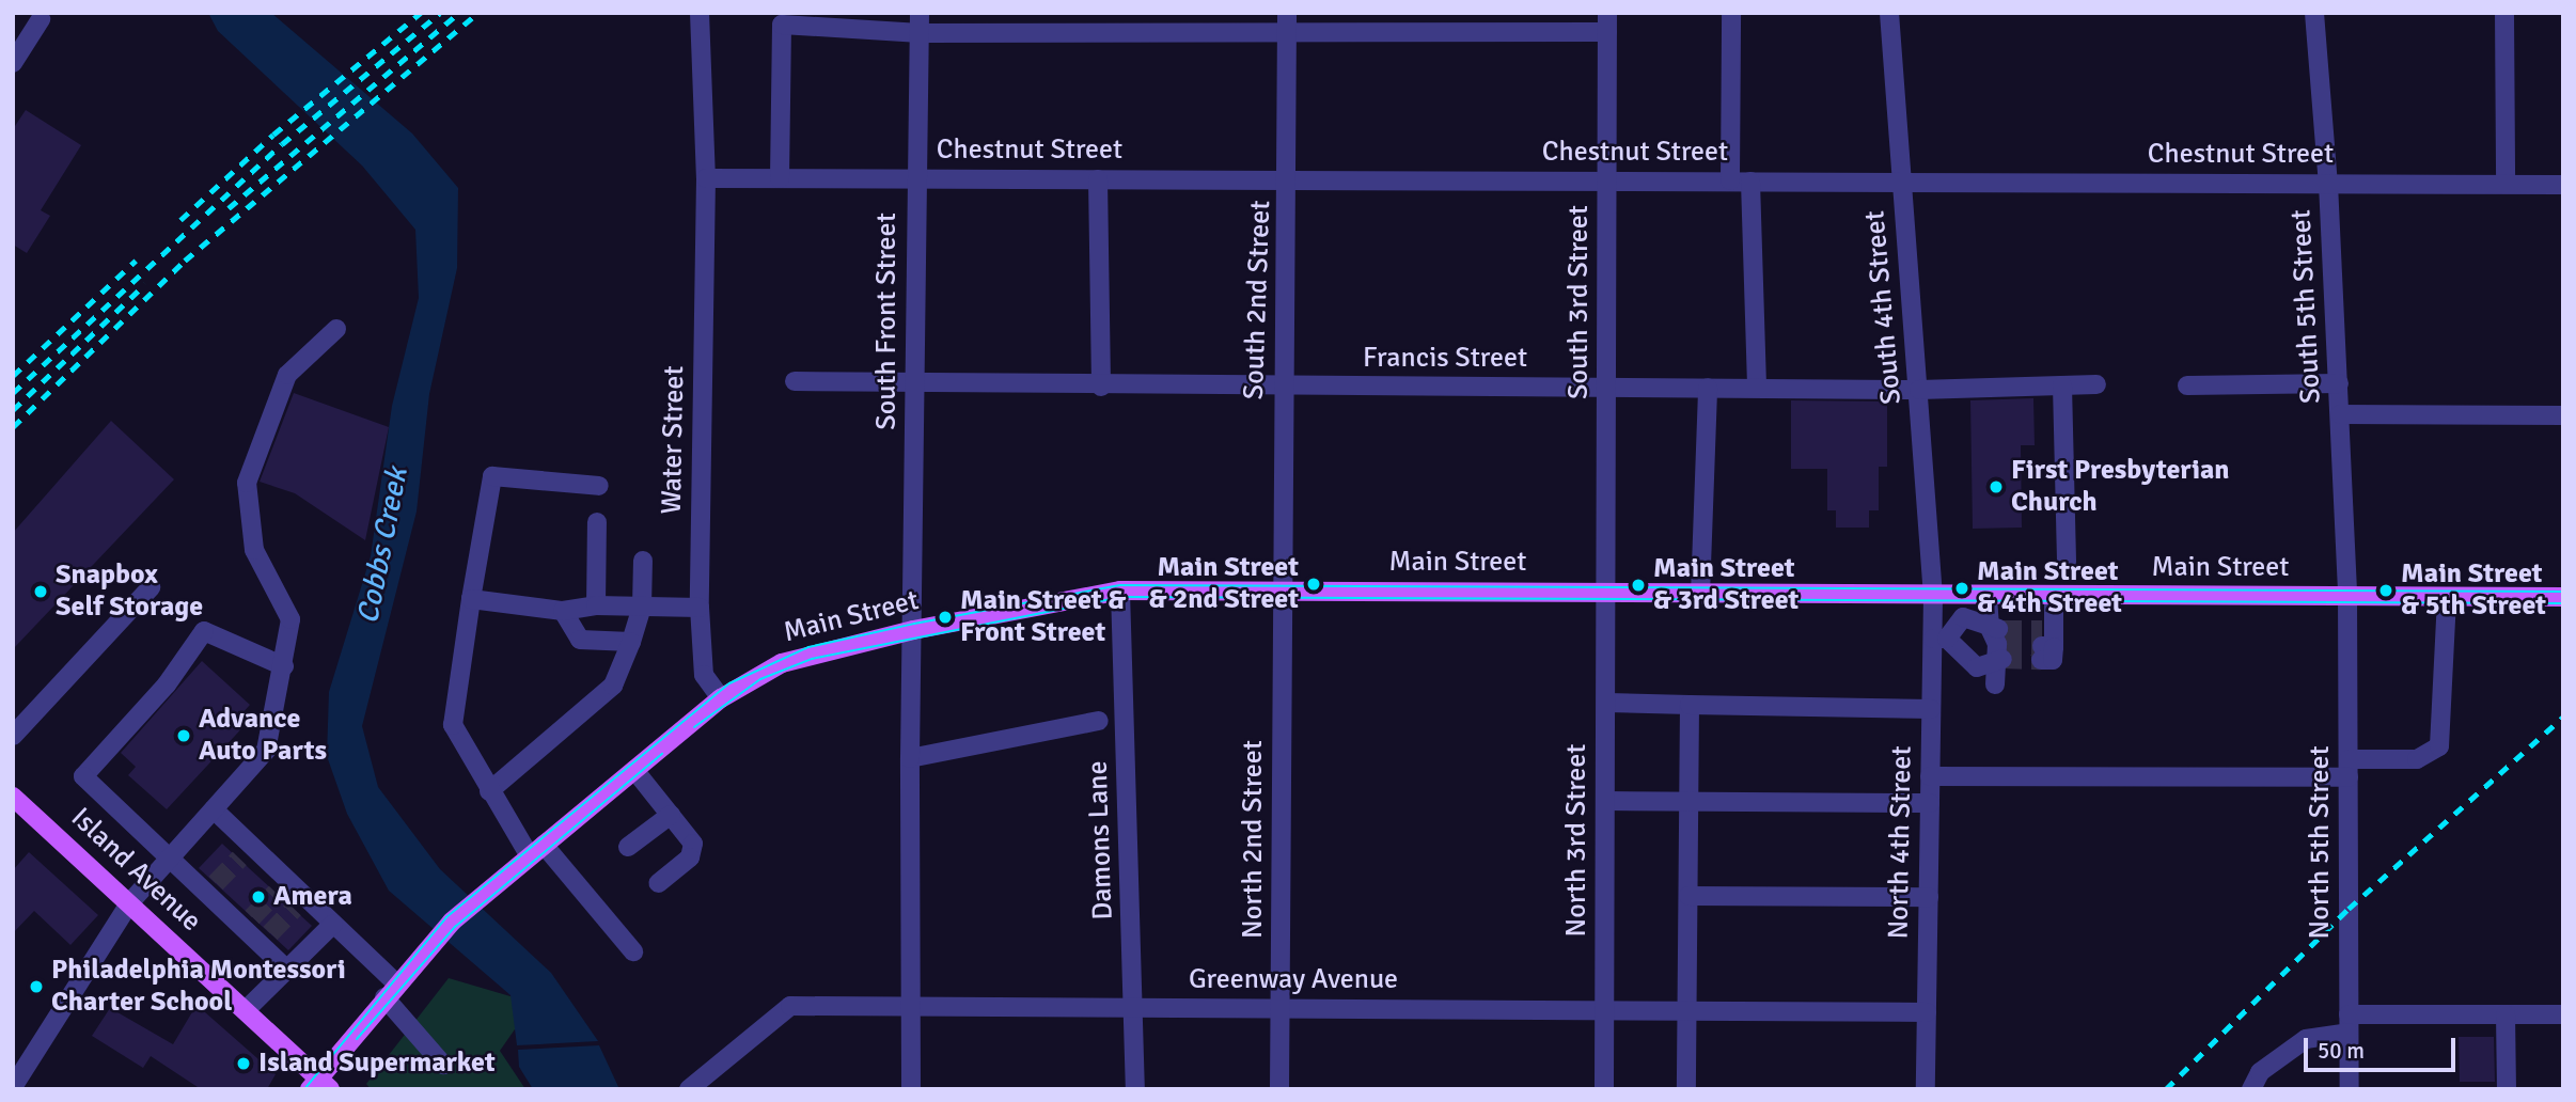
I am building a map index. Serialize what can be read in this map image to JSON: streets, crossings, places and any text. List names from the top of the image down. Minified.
{"streets":{"main road":["Main Street","Island Avenue"],"street":["Chestnut Street","South 2nd Street","South 3rd Street","South 5th Street","South 4th Street","South Front Street","Francis Street","Water Street","North 2nd Street","Damons Lane","North 3rd Street","North 4th Street","North 5th Street","Greenway Avenue"]},"crossings":[["Chestnut Street","South 2nd Street"],["Chestnut Street","South 3rd Street"],["Chestnut Street","South 5th Street"],["Chestnut Street","South 4th Street"],["Chestnut Street","South Front Street"],["Chestnut Street","Water Street"],["South 2nd Street","Francis Street"],["South 2nd Street","Main Street"],["South 2nd Street","North 2nd Street"],["South 3rd Street","Francis Street"],["South 3rd Street","Main Street"],["South 3rd Street","North 3rd Street"],["South 5th Street","Main Street"],["South 5th Street","North 5th Street"],["South 4th Street","Francis Street"],["South 4th Street","Main Street"],["South 4th Street","North 4th Street"],["South Front Street","Francis Street"],["South Front Street","Main Street"],["South Front Street","Greenway Avenue"],["Water Street","Main Street"],["Main Street","North 2nd Street"],["Main Street","Damons Lane"],["Main Street","North 3rd Street"],["Main Street","North 4th Street"],["Main Street","North 5th Street"],["Main Street","Island Avenue"],["North 2nd Street","Greenway Avenue"],["Damons Lane","Greenway Avenue"],["North 3rd Street","Greenway Avenue"],["North 4th Street","Greenway Avenue"]],"water":["Cobbs Creek"],"places":["First Presbyterian Church","Main Street & 2nd Street","Main Street & 3rd Street","Main Street & 4th Street","Main Street & 5th Street","Snapbox Self Storage","Main Street & Front Street","Advance Auto Parts","Amera","Philadelphia Montessori Charter School","Island Supermarket"],"scale_bar":"50 m"}
